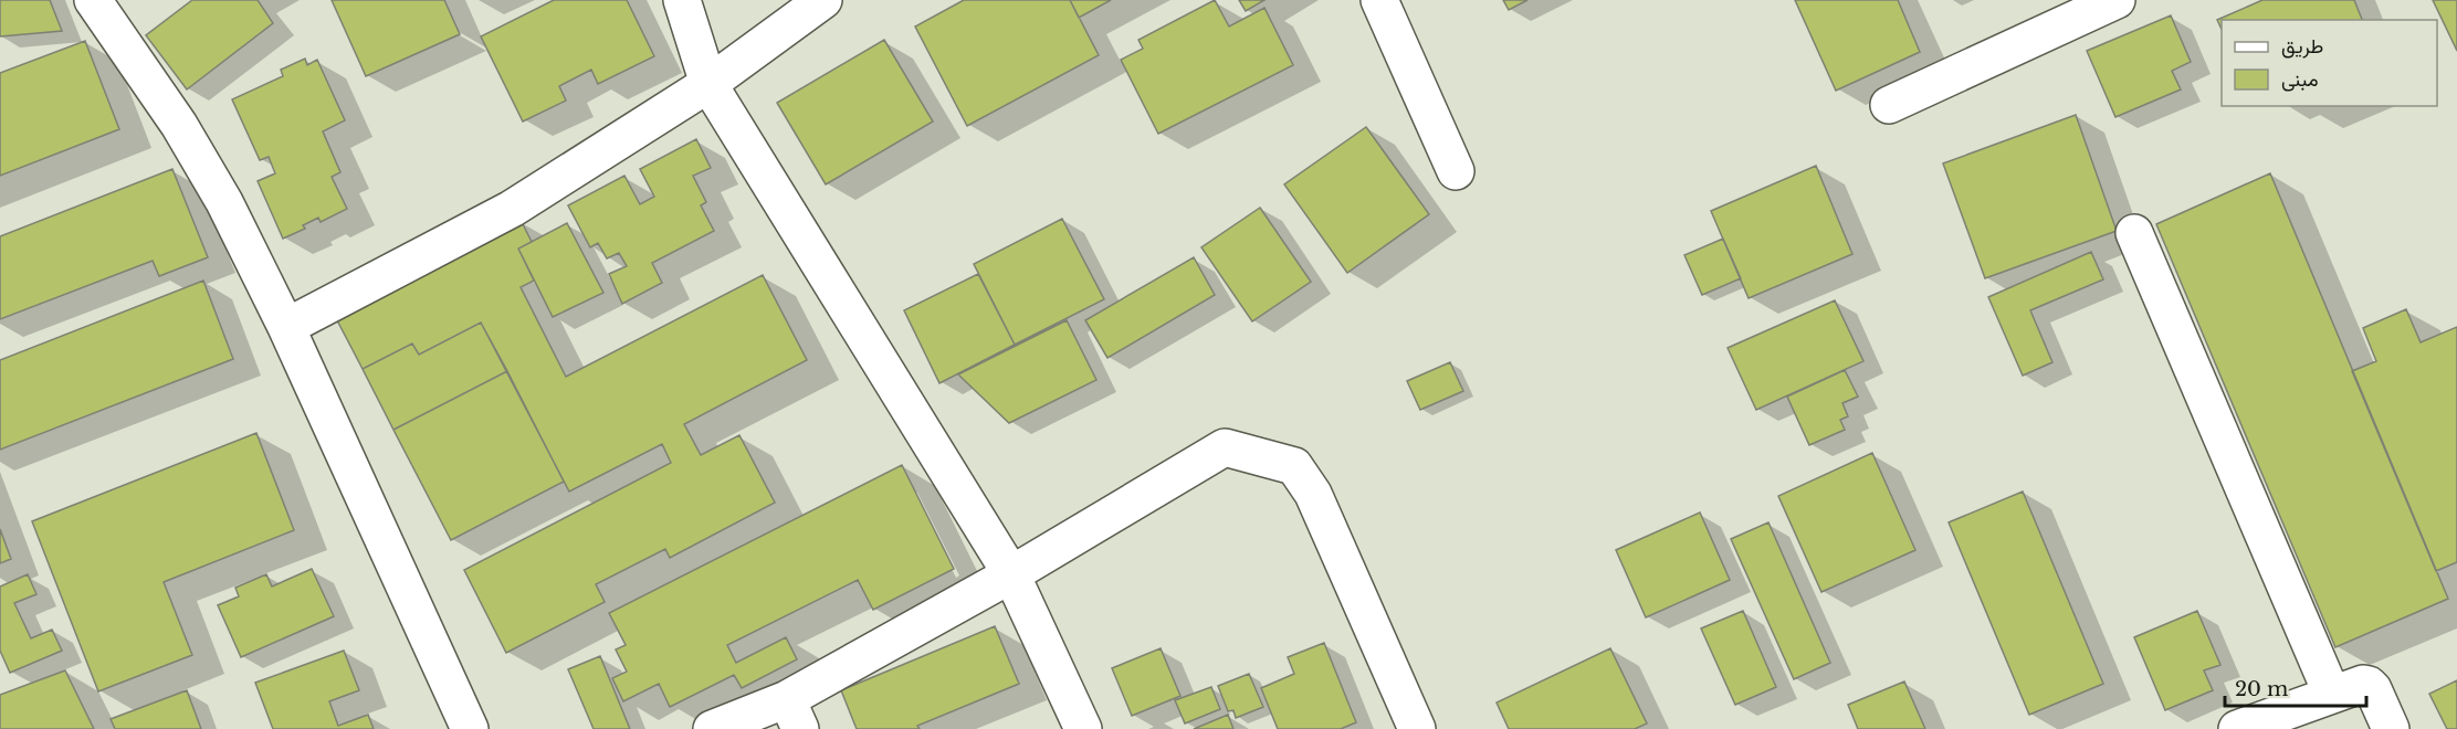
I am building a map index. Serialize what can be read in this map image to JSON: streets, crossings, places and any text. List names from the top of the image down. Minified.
{"legend":["طريق","مبنى"],"scale_bar":"20 m"}
